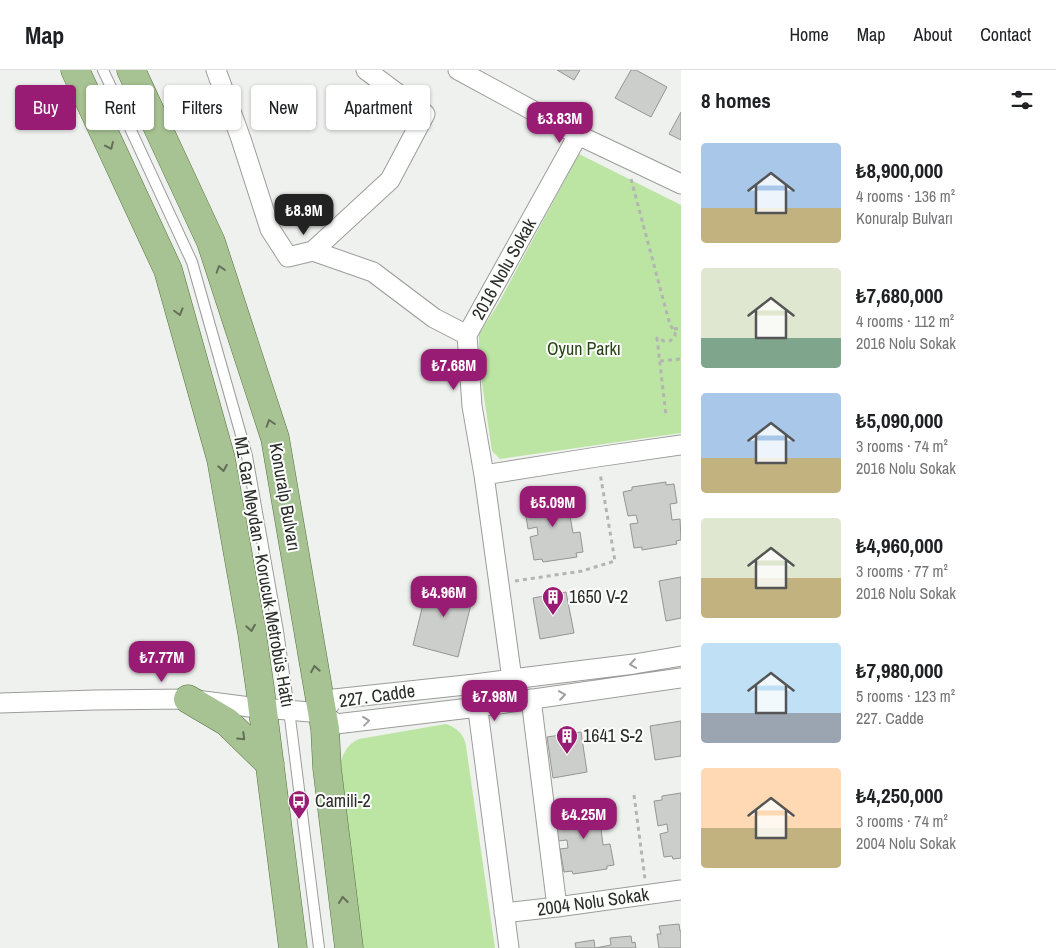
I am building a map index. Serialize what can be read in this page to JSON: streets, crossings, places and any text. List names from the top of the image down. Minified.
{"streets":{"main road":["Konuralp Bulvarı"],"street":["2016 Nolu Sokak","227. Cadde","2004 Nolu Sokak"],"lane":["M1 Gar Meydan - Korucuk Metrobüs Hattı"]},"crossings":[["2016 Nolu Sokak","227. Cadde"],["Konuralp Bulvarı","227. Cadde"]],"parks":["Oyun Parkı"],"places":{"building":["1650 V-2","1641 S-2"],"bus stop":["Camili-2"]},"page":{"header":"Map","nav":["Home","Map","About","Contact"],"heading":"8 homes","chip":["Buy","Rent","Filters","New","Apartment"],"price":["₺3.83M","₺8.9M","₺7.68M","₺5.09M","₺4.96M","₺7.77M","₺7.98M","₺4.25M"],"list":[{"name":"₺8,900,000","note":"4 rooms · 136 m² · Konuralp Bulvarı"},{"name":"₺7,680,000","note":"4 rooms · 112 m² · 2016 Nolu Sokak"},{"name":"₺5,090,000","note":"3 rooms · 74 m² · 2016 Nolu Sokak"},{"name":"₺4,960,000","note":"3 rooms · 77 m² · 2016 Nolu Sokak"},{"name":"₺7,980,000","note":"5 rooms · 123 m² · 227. Cadde"},{"name":"₺4,250,000","note":"3 rooms · 74 m² · 2004 Nolu Sokak"}]}}
